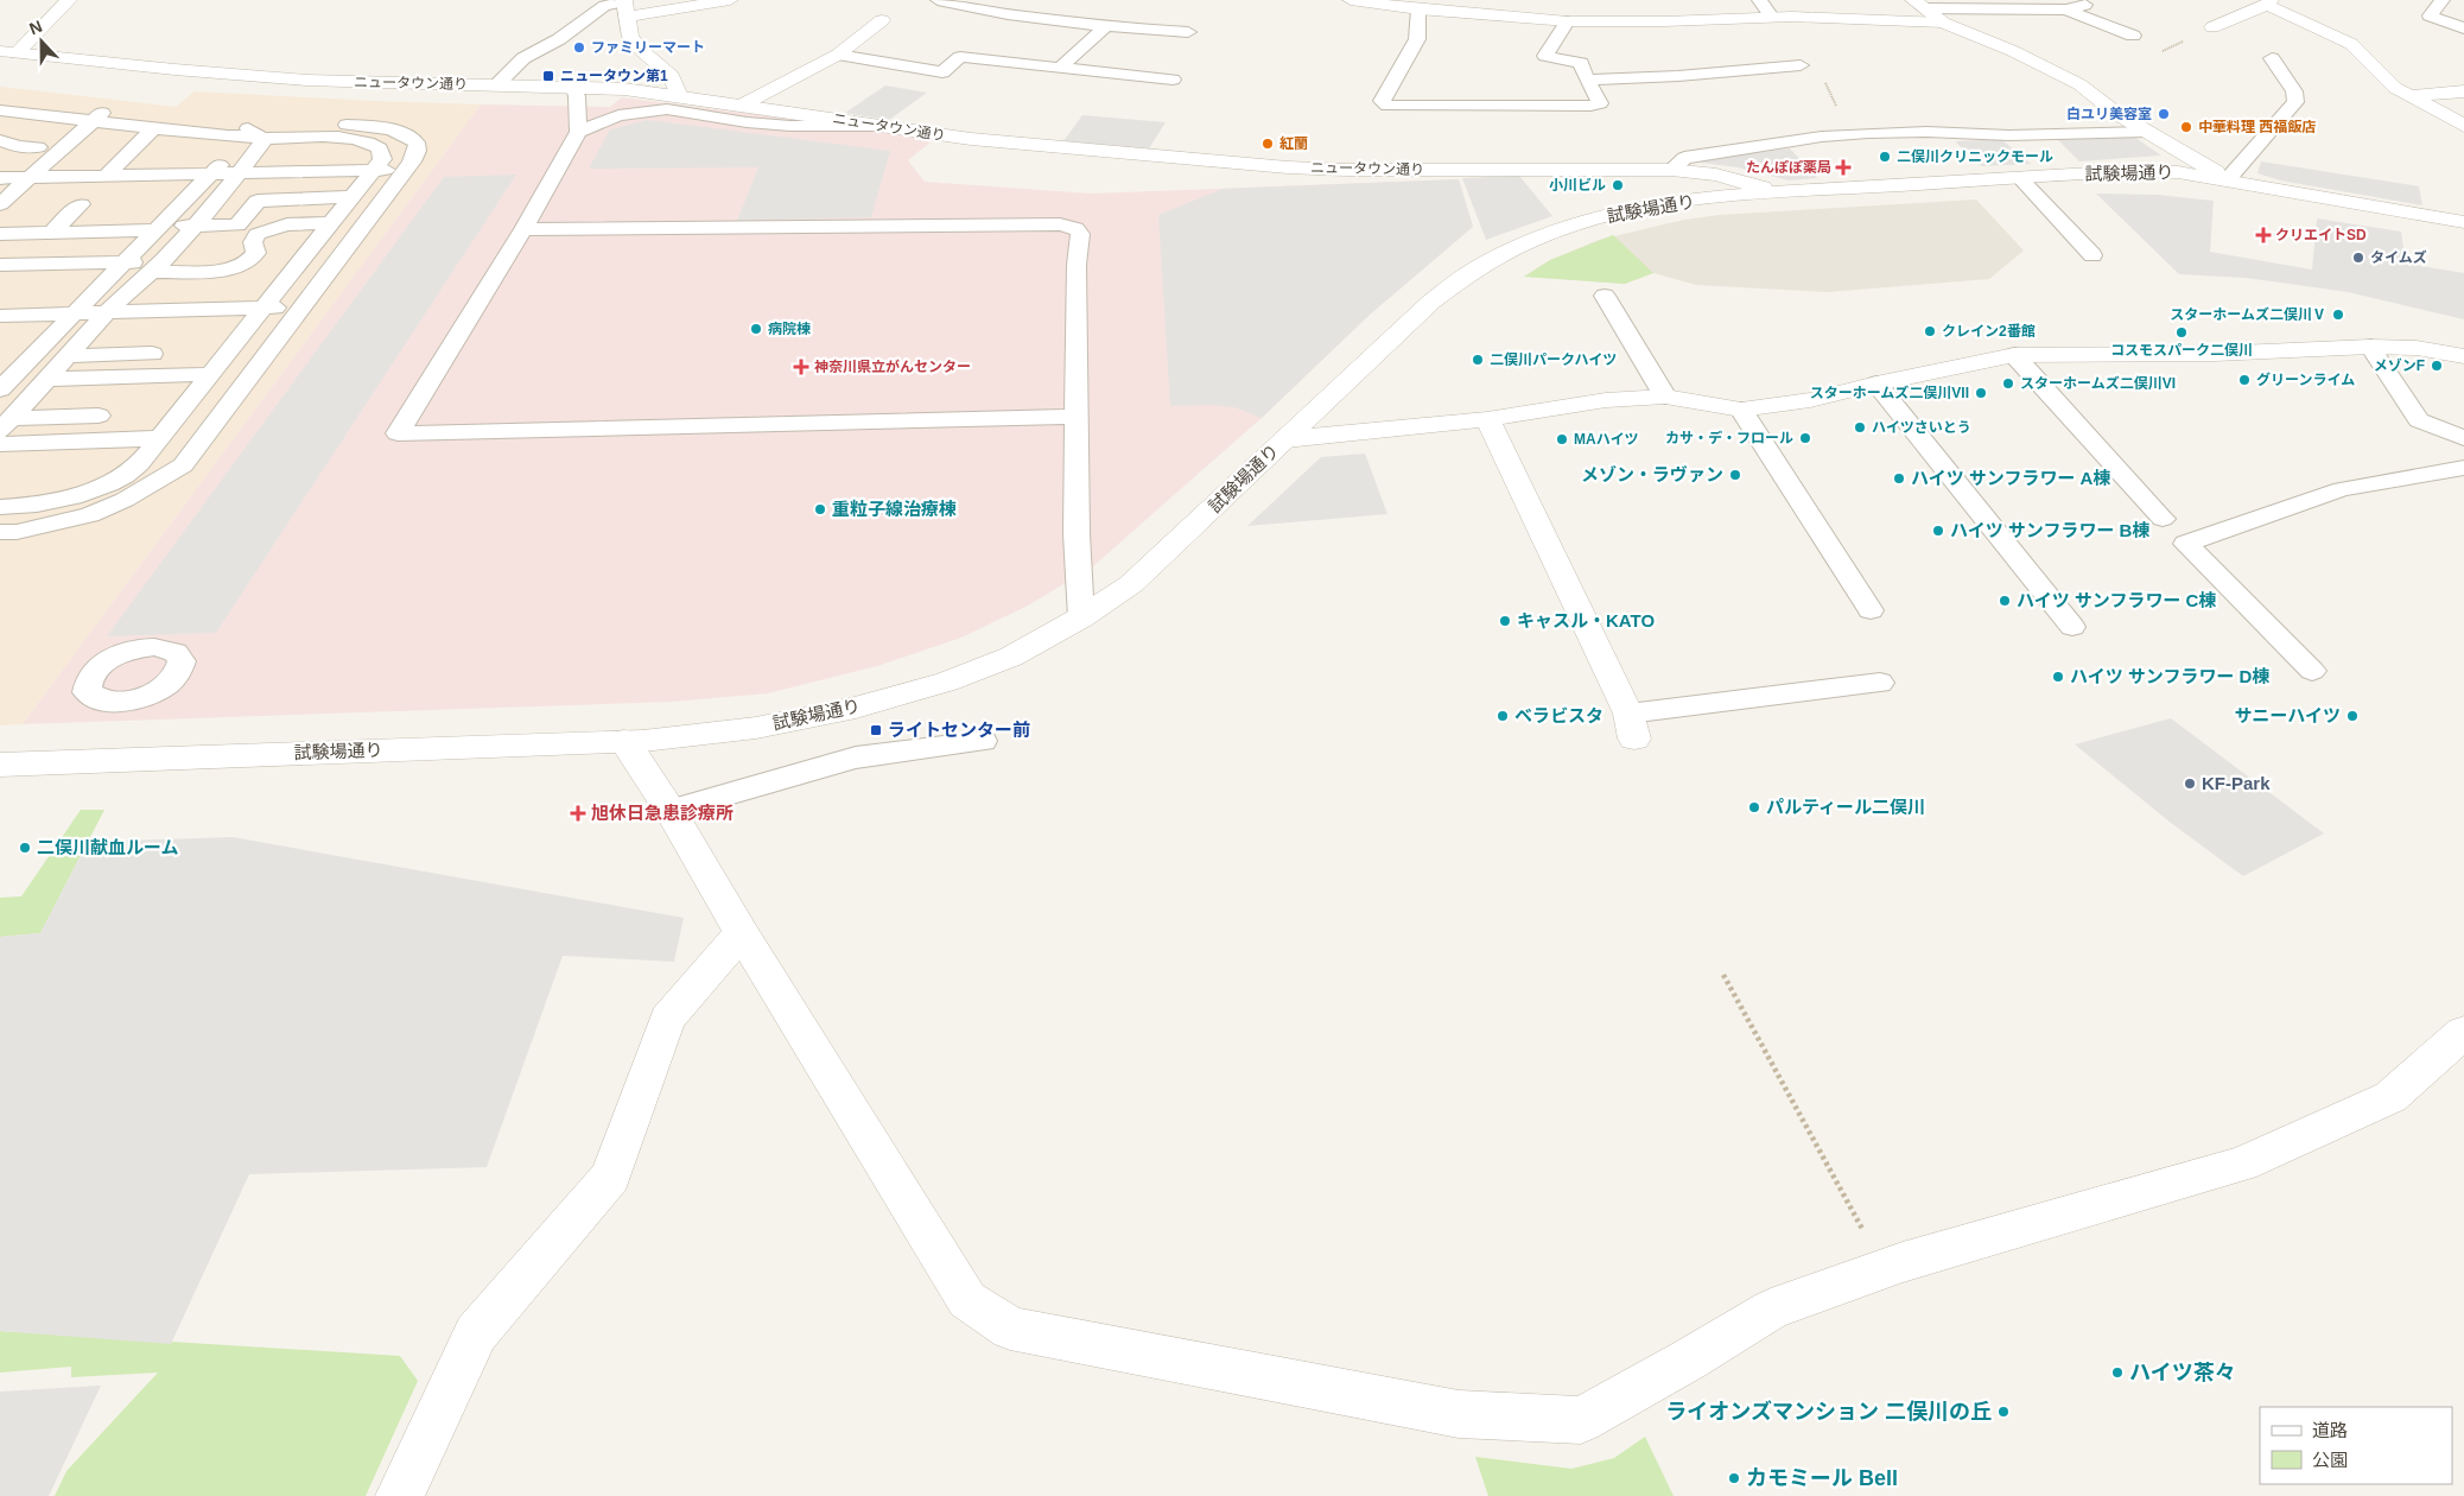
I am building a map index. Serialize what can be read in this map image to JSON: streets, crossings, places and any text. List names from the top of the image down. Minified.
{"streets":{"street":["ニュータウン通り","試験場通り"]},"crossings":[["ニュータウン通り","試験場通り"]],"places":{"other":["ファミリーマート","白ユリ美容室","中華料理 西福飯店","紅蘭","二俣川クリニックモール","小川ビル","タイムズ","スターホームズ二俣川Ⅴ","病院棟","クレイン2番館","コスモスパーク二俣川","二俣川パークハイツ","メゾンF","グリーンライム","スターホームズ二俣川VI","スターホームズ二俣川VII","ハイツさいとう","カサ・デ・フロール","MAハイツ","メゾン・ラヴァン","ハイツ サンフラワー A棟","重粒子線治療棟","ハイツ サンフラワー B棟","ハイツ サンフラワー C棟","キャスル・KATO","ハイツ サンフラワー D棟","ベラビスタ","サニーハイツ","KF-Park","パルティール二俣川","二俣川献血ルーム","ハイツ茶々","ライオンズマンション 二俣川の丘","カモミール Bell"],"transit":["ニュータウン第1","ライトセンター前"],"health":["たんぽぽ薬局","クリエイトSD","神奈川県立がんセンター","旭休日急患診療所"]},"legend":["道路","公園"],"north":"top"}
